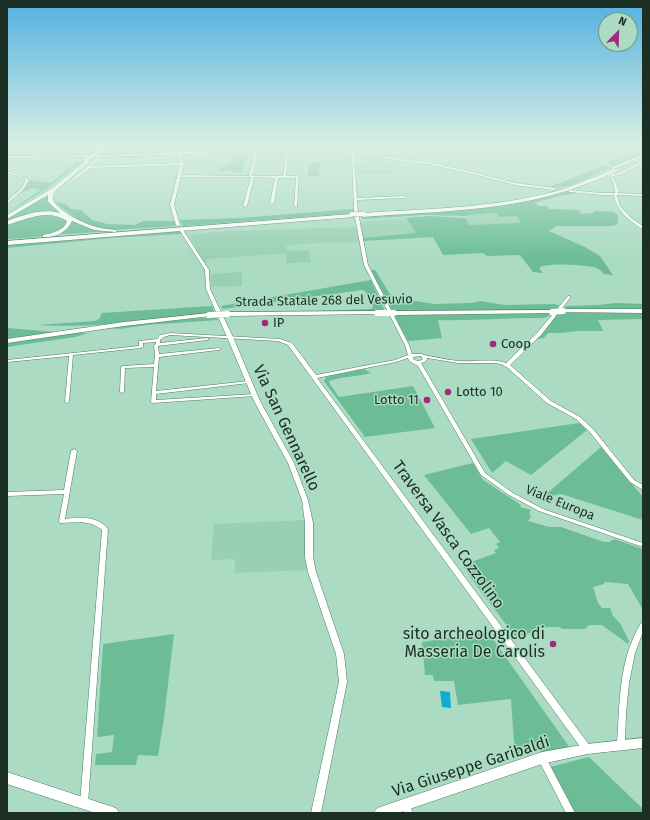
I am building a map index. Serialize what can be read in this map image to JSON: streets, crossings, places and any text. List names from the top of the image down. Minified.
{"streets":{"highway":["Strada Statale 268 del Vesuvio"],"main road":["Via Giuseppe Garibaldi"],"street":["Via San Gennarello","Viale Europa","Traversa Vasca Cozzolino"]},"crossings":[["Via San Gennarello","Traversa Vasca Cozzolino"],["Traversa Vasca Cozzolino","Via Giuseppe Garibaldi"]],"places":["IP","Coop","Lotto 10","Lotto 11","sito archeologico di Masseria De Carolis"],"north":"top right"}
